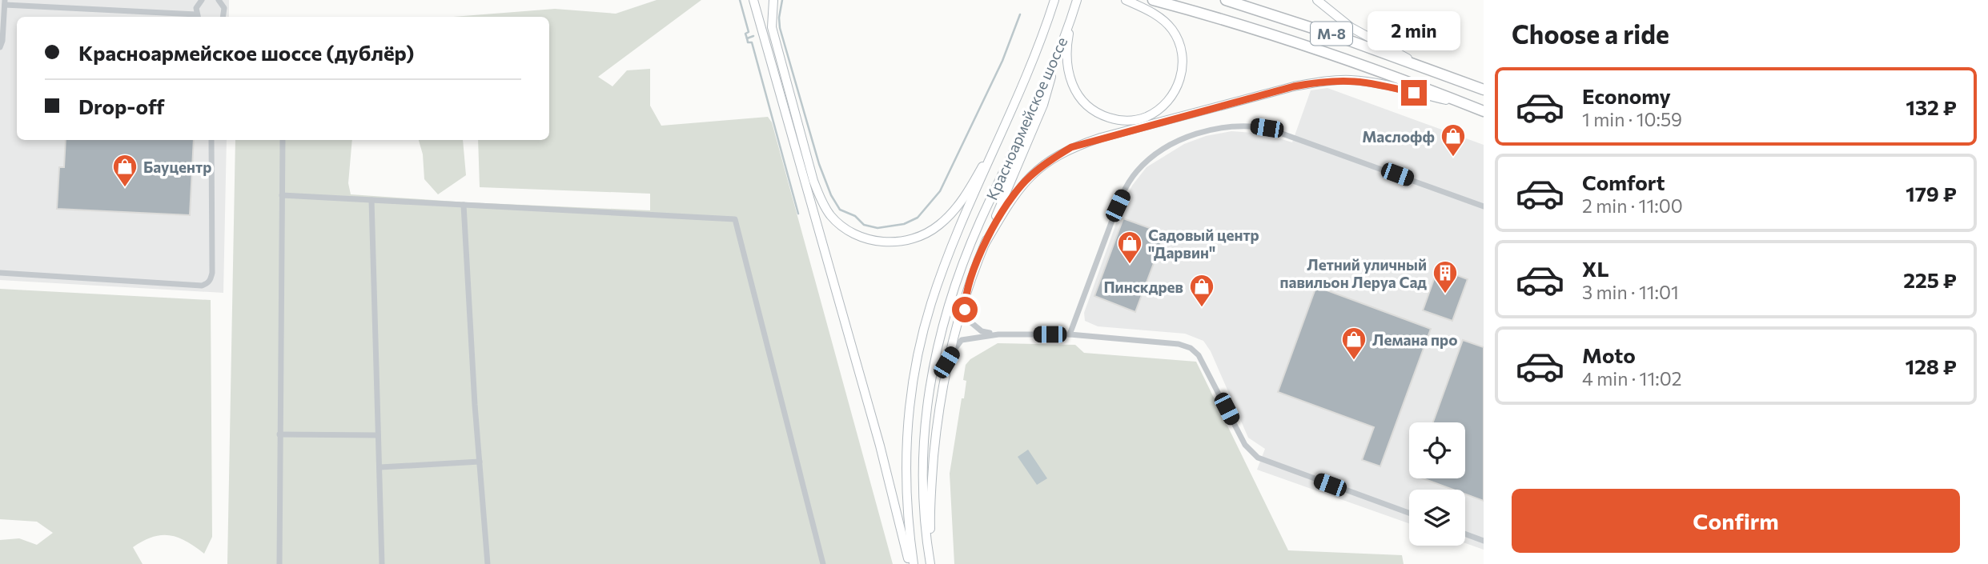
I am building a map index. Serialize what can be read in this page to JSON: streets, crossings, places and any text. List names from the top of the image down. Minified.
{"streets":{"highway":["М-8"],"main road":["Красноармейское шоссе"]},"places":{"shop":["Маслофф","Бауцентр","Садовый центр \"Дарвин\"","Пинскдрев","Лемана про"],"building":["Летний уличный павильон Леруа Сад"]},"page":{"heading":"Choose a ride","bubble":"2 min","banner":["Красноармейское шоссе (дублёр)","Drop-off"],"list":[{"name":"Economy","note":"1 min · 10:59","value":"132 ₽"},{"name":"Comfort","note":"2 min · 11:00","value":"179 ₽"},{"name":"XL","note":"3 min · 11:01","value":"225 ₽"},{"name":"Moto","note":"4 min · 11:02","value":"128 ₽"}],"buttons":"Confirm"}}
